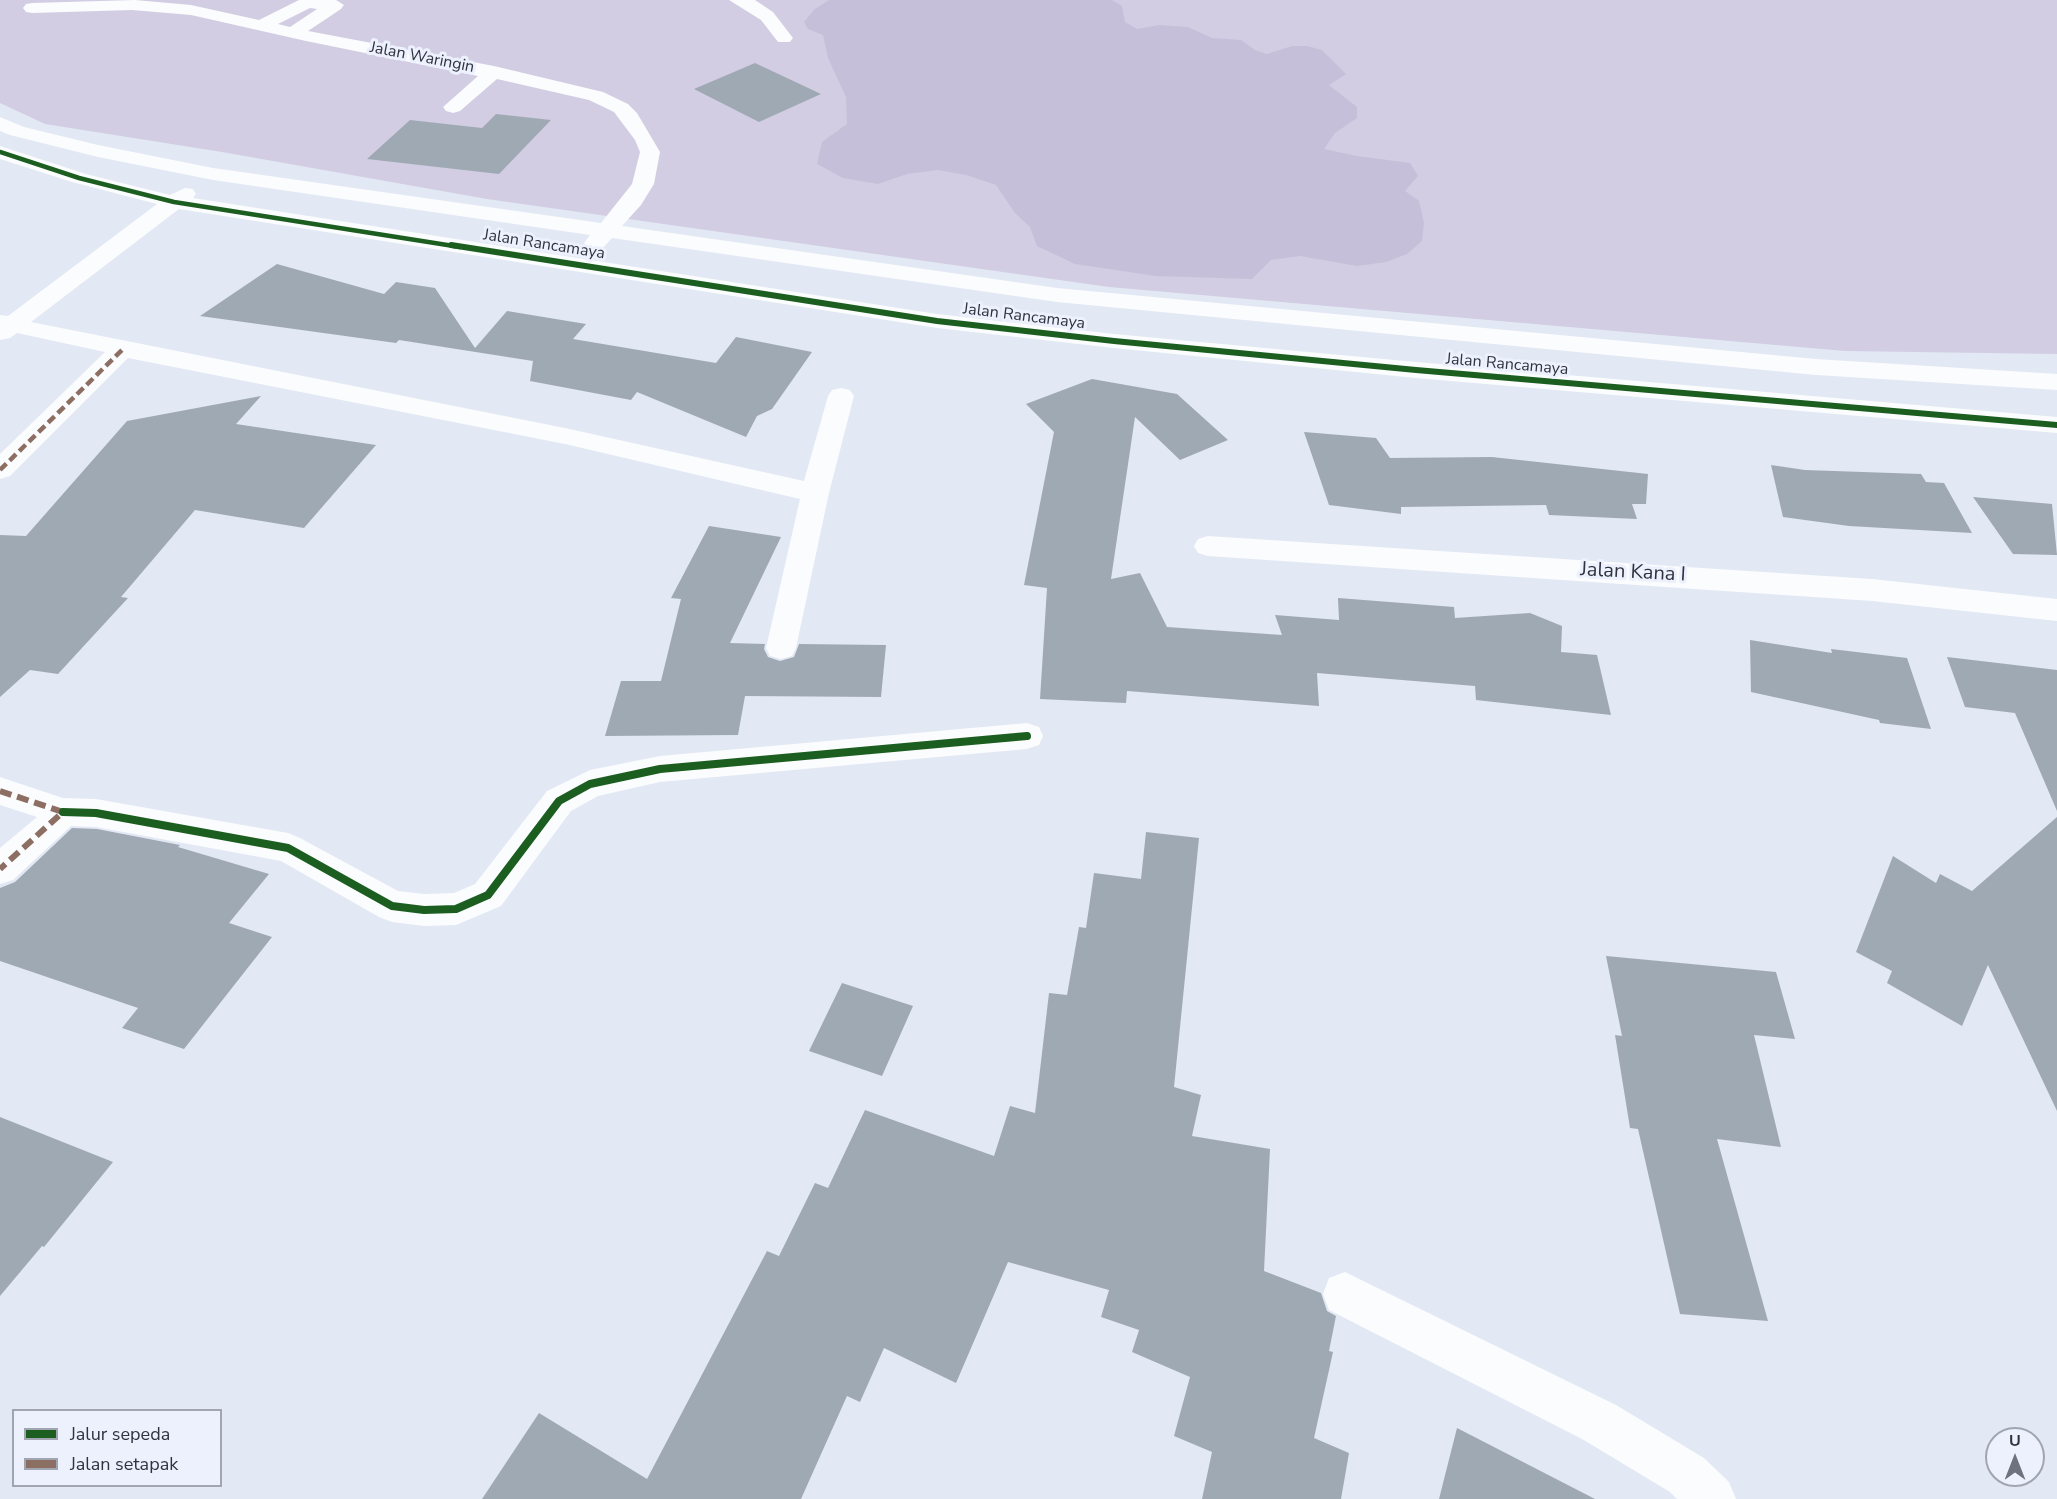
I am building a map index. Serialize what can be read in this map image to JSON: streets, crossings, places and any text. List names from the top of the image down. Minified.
{"streets":{"street":["Jalan Waringin","Jalan Rancamaya","Jalan Kana I"]},"crossings":[["Jalan Waringin","Jalan Rancamaya"]],"legend":["Jalur sepeda","Jalan setapak"],"north":"top"}
